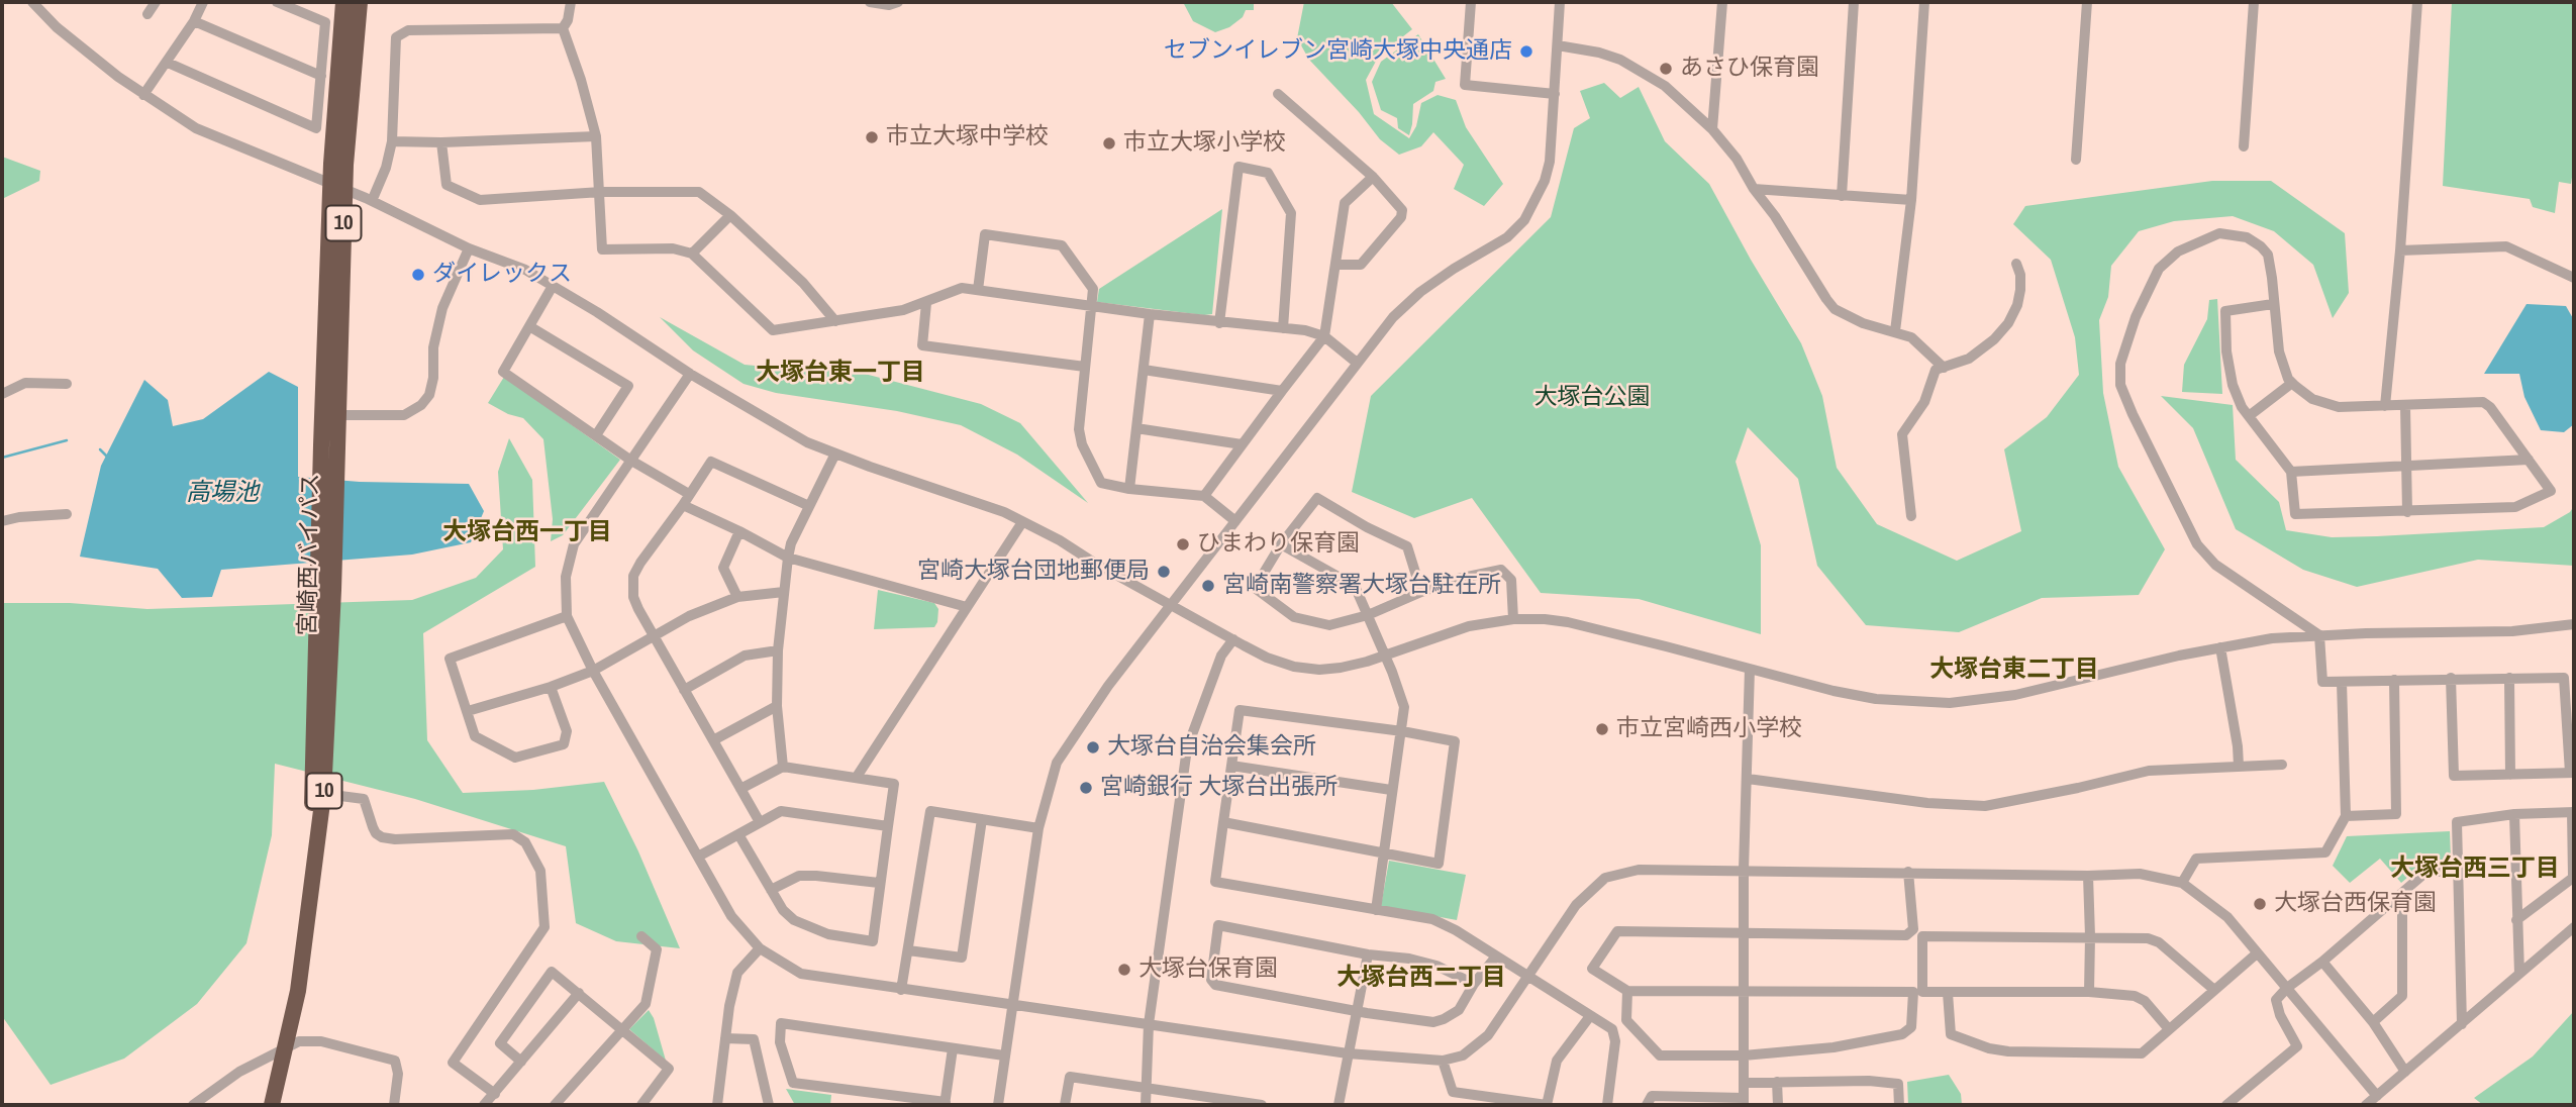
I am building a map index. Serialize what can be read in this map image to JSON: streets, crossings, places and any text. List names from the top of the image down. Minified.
{"streets":{"highway":["10","宮崎西バイパス"]},"districts":["大塚台東一丁目","大塚台西一丁目","大塚台東二丁目","大塚台西三丁目","大塚台西二丁目"],"water":["高場池"],"parks":["大塚台公園"],"places":["セブンイレブン宮崎大塚中央通店","あさひ保育園","市立大塚中学校","市立大塚小学校","ダイレックス","ひまわり保育園","宮崎大塚台団地郵便局","宮崎南警察署大塚台駐在所","市立宮崎西小学校","大塚台自治会集会所","宮崎銀行 大塚台出張所","大塚台西保育園","大塚台保育園"]}
